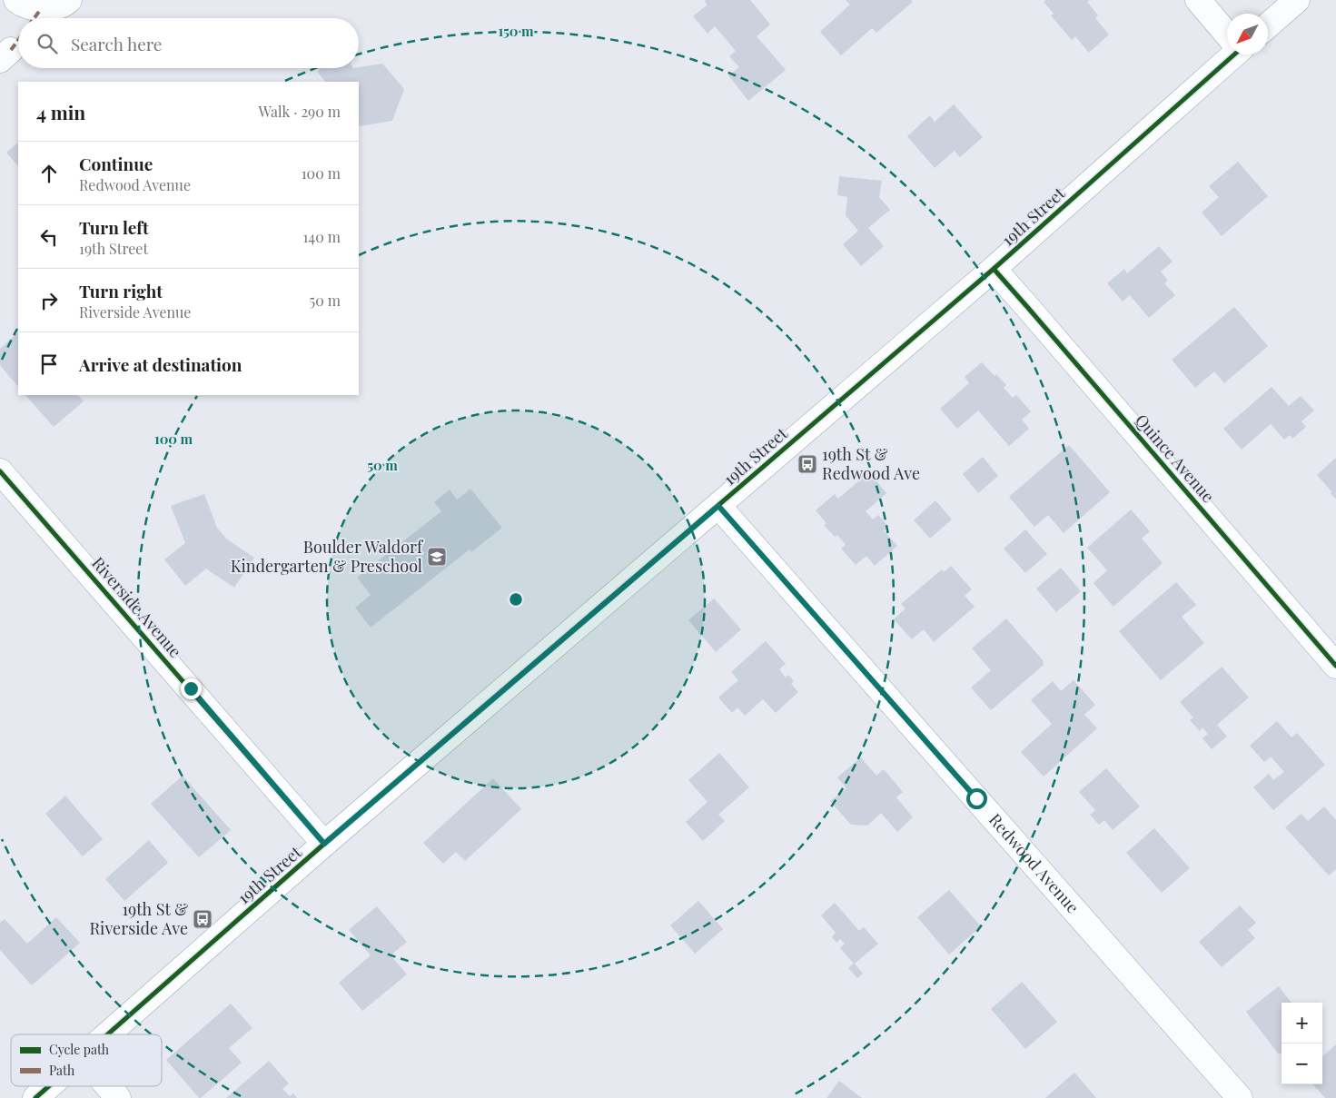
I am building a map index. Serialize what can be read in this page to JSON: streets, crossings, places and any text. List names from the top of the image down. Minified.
{"streets":{"street":["19th Street","Quince Avenue","Riverside Avenue","Redwood Avenue"]},"crossings":[["19th Street","Quince Avenue"],["19th Street","Riverside Avenue"],["19th Street","Redwood Avenue"]],"places":{"bus stop":["19th St & Redwood Ave","19th St & Riverside Ave"],"school or university":["Boulder Waldorf Kindergarten & Preschool"]},"legend":["Cycle path","Path"],"north":"bottom left","page":{"search":"Search here","heading":["4 min","Walk · 290 m"],"list":[["Continue","Redwood Avenue","100 m"],["Turn left","19th Street","140 m"],["Turn right","Riverside Avenue","50 m"],"Arrive at destination"],"map_buttons":["+","−"]},"rings":["150 m","100 m","50 m"]}
